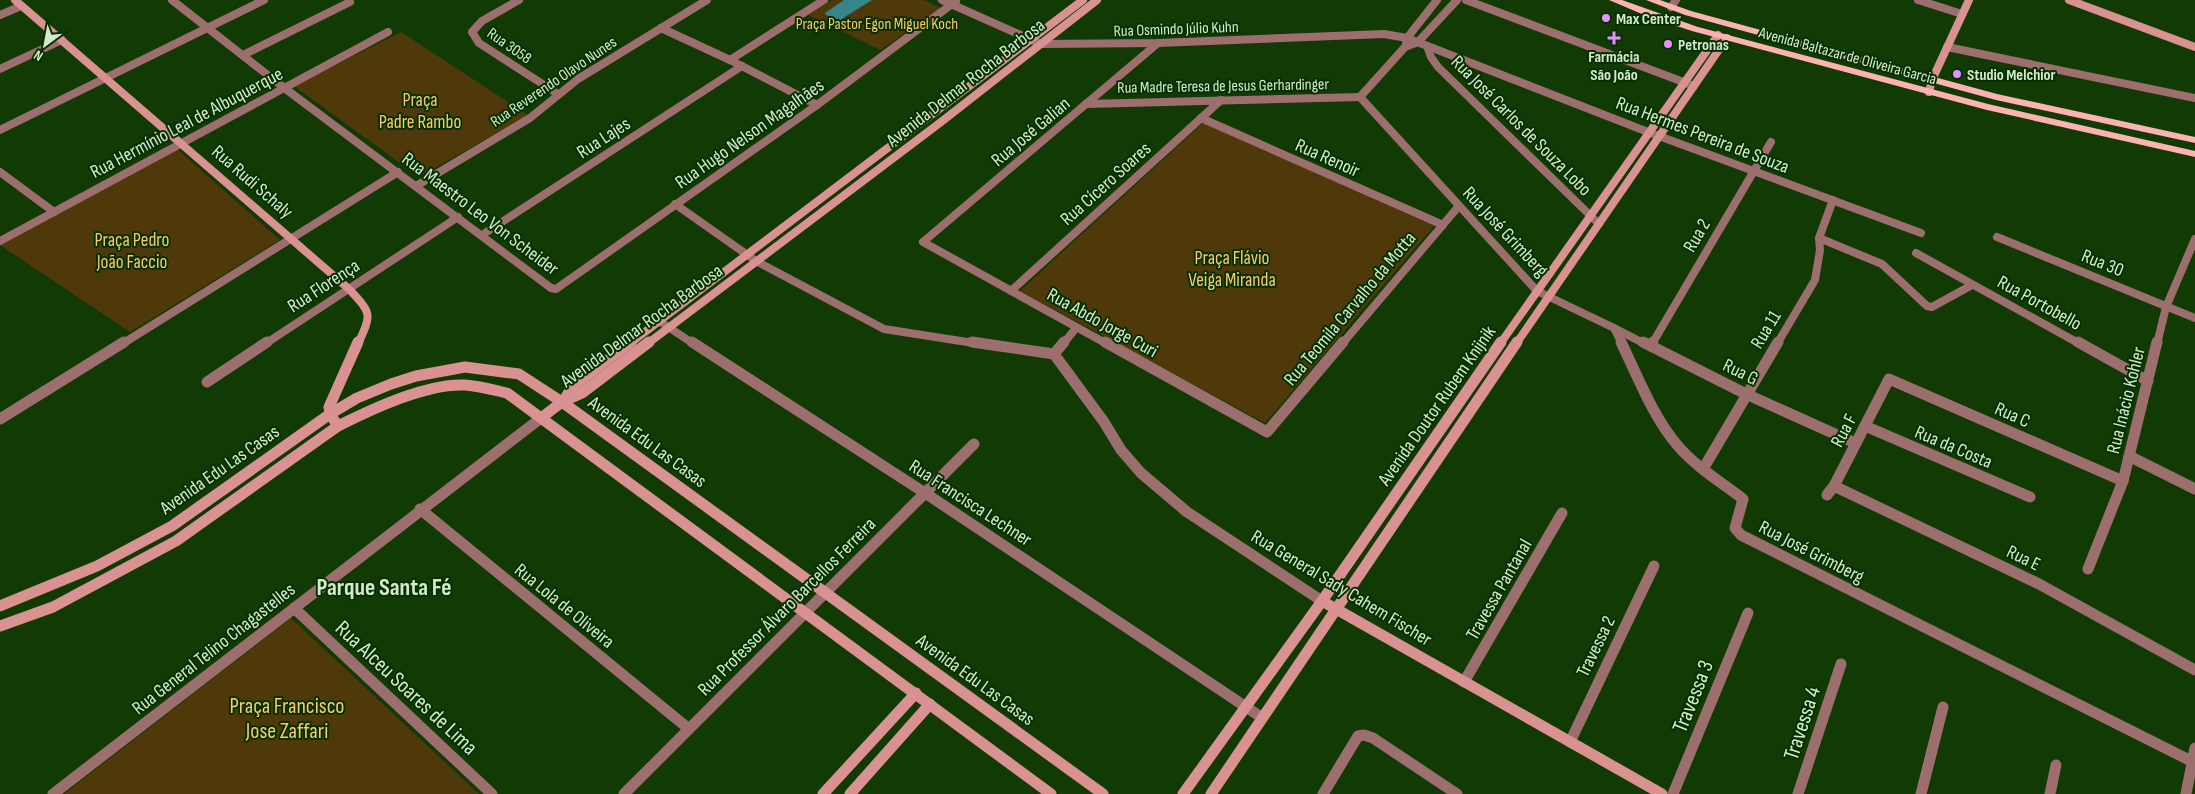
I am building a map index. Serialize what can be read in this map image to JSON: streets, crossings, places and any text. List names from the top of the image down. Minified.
{"streets":{"main road":["Avenida Baltazar de Oliveira Garcia"],"street":["Rua Osmindo Júlio Kuhn","Rua 3058","Rua Reverendo Olavo Nunes","Avenida Delmar Rocha Barbosa","Rua Madre Teresa de Jesus Gerhardinger","Rua Hermínio Leal de Albuquerque","Rua José Carlos de Souza Lobo","Rua José Galian","Rua Hugo Nelson Magalhães","Rua Hermes Pereira de Souza","Rua Lajes","Rua Renoir","Rua Rudi Schaly","Rua Cícero Soares","Rua Maestro Leo Von Scheider","Rua José Grimberg","Rua 2","Rua 30","Rua Florença","Rua Portobello","Rua Teomila Carvalho da Motta","Rua Abdo Jorge Curi","Rua 11","Rua G","Rua Inácio Kohler","Avenida Doutor Rubem Knijnik","Rua C","Rua F","Avenida Edu Las Casas","Rua da Costa","Rua Francisca Lechner","Rua E","Rua General Sady Cahem Fischer","Travessa Pantanal","Rua Lola de Oliveira","Rua Professor Álvaro Barcellos Ferreira","Travessa 2","Rua General Telino Chagastelles","Rua Alceu Soares de Lima","Travessa 3","Travessa 4"]},"crossings":[["Rua Osmindo Júlio Kuhn","Avenida Delmar Rocha Barbosa"],["Rua Osmindo Júlio Kuhn","Rua José Galian"],["Rua Osmindo Júlio Kuhn","Rua Hugo Nelson Magalhães"],["Rua Osmindo Júlio Kuhn","Rua Hermes Pereira de Souza"],["Rua 3058","Rua Reverendo Olavo Nunes"],["Avenida Baltazar de Oliveira Garcia","Avenida Doutor Rubem Knijnik"],["Rua Reverendo Olavo Nunes","Rua Maestro Leo Von Scheider"],["Avenida Delmar Rocha Barbosa","Avenida Edu Las Casas"],["Avenida Delmar Rocha Barbosa","Rua Francisca Lechner"],["Avenida Delmar Rocha Barbosa","Rua General Telino Chagastelles"],["Rua Madre Teresa de Jesus Gerhardinger","Rua José Galian"],["Rua Madre Teresa de Jesus Gerhardinger","Rua Cícero Soares"],["Rua Madre Teresa de Jesus Gerhardinger","Rua José Grimberg"],["Rua Hermínio Leal de Albuquerque","Rua Rudi Schaly"],["Rua Hermínio Leal de Albuquerque","Rua Maestro Leo Von Scheider"],["Rua José Carlos de Souza Lobo","Rua Hermes Pereira de Souza"],["Rua José Carlos de Souza Lobo","Avenida Doutor Rubem Knijnik"],["Rua José Galian","Rua Abdo Jorge Curi"],["Rua Hugo Nelson Magalhães","Rua Maestro Leo Von Scheider"],["Rua Hermes Pereira de Souza","Rua 2"],["Rua Hermes Pereira de Souza","Rua 11"],["Rua Hermes Pereira de Souza","Avenida Doutor Rubem Knijnik"],["Rua Lajes","Rua Maestro Leo Von Scheider"],["Rua Renoir","Rua Cícero Soares"],["Rua Renoir","Rua Teomila Carvalho da Motta"],["Rua Rudi Schaly","Rua Florença"],["Rua Rudi Schaly","Avenida Edu Las Casas"],["Rua Cícero Soares","Rua Abdo Jorge Curi"],["Rua Maestro Leo Von Scheider","Rua Florença"],["Rua José Grimberg","Rua Teomila Carvalho da Motta"],["Rua José Grimberg","Rua 11"],["Rua José Grimberg","Rua G"],["Rua José Grimberg","Avenida Doutor Rubem Knijnik"],["Rua 2","Rua G"],["Rua 30","Rua Inácio Kohler"],["Rua Portobello","Rua Inácio Kohler"],["Rua Teomila Carvalho da Motta","Rua Abdo Jorge Curi"],["Rua 11","Rua G"],["Rua G","Rua F"],["Rua Inácio Kohler","Rua C"],["Avenida Doutor Rubem Knijnik","Rua Francisca Lechner"],["Avenida Doutor Rubem Knijnik","Rua General Sady Cahem Fischer"],["Rua C","Rua F"],["Rua F","Rua da Costa"],["Rua F","Rua E"],["Avenida Edu Las Casas","Rua Professor Álvaro Barcellos Ferreira"],["Avenida Edu Las Casas","Rua General Telino Chagastelles"],["Rua Francisca Lechner","Rua Professor Álvaro Barcellos Ferreira"],["Rua General Sady Cahem Fischer","Travessa Pantanal"],["Rua General Sady Cahem Fischer","Travessa 2"],["Rua Lola de Oliveira","Rua Professor Álvaro Barcellos Ferreira"],["Rua Lola de Oliveira","Rua General Telino Chagastelles"],["Rua General Telino Chagastelles","Rua Alceu Soares de Lima"]],"districts":["Parque Santa Fé"],"parks":["Praça Pastor Egon Miguel Koch","Praça Padre Rambo","Praça Pedro João Faccio","Praça Flávio Veiga Miranda","Praça Francisco Jose Zaffari"],"places":{"other":["Max Center","Petronas","Studio Melchior"],"health":["Farmácia São João"]},"north":"bottom left"}
